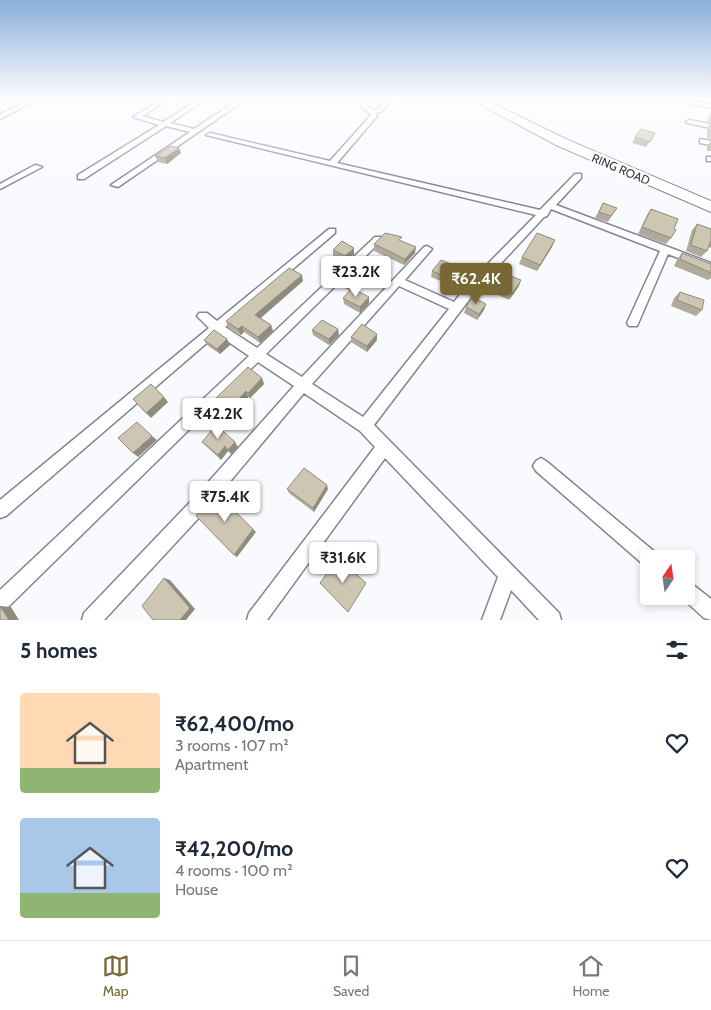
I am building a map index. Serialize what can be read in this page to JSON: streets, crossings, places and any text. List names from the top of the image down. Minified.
{"streets":{"highway":["RING ROAD"]},"north":"top","page":{"price":["₹23.2K","₹62.4K","₹42.2K","₹75.4K","₹31.6K"],"heading":"5 homes","list":[{"name":"₹62,400/mo","note":"3 rooms · 107 m² · Apartment"},{"name":"₹42,200/mo","note":"4 rooms · 100 m² · House"}],"tabs":["Map","Saved","Home"]}}
